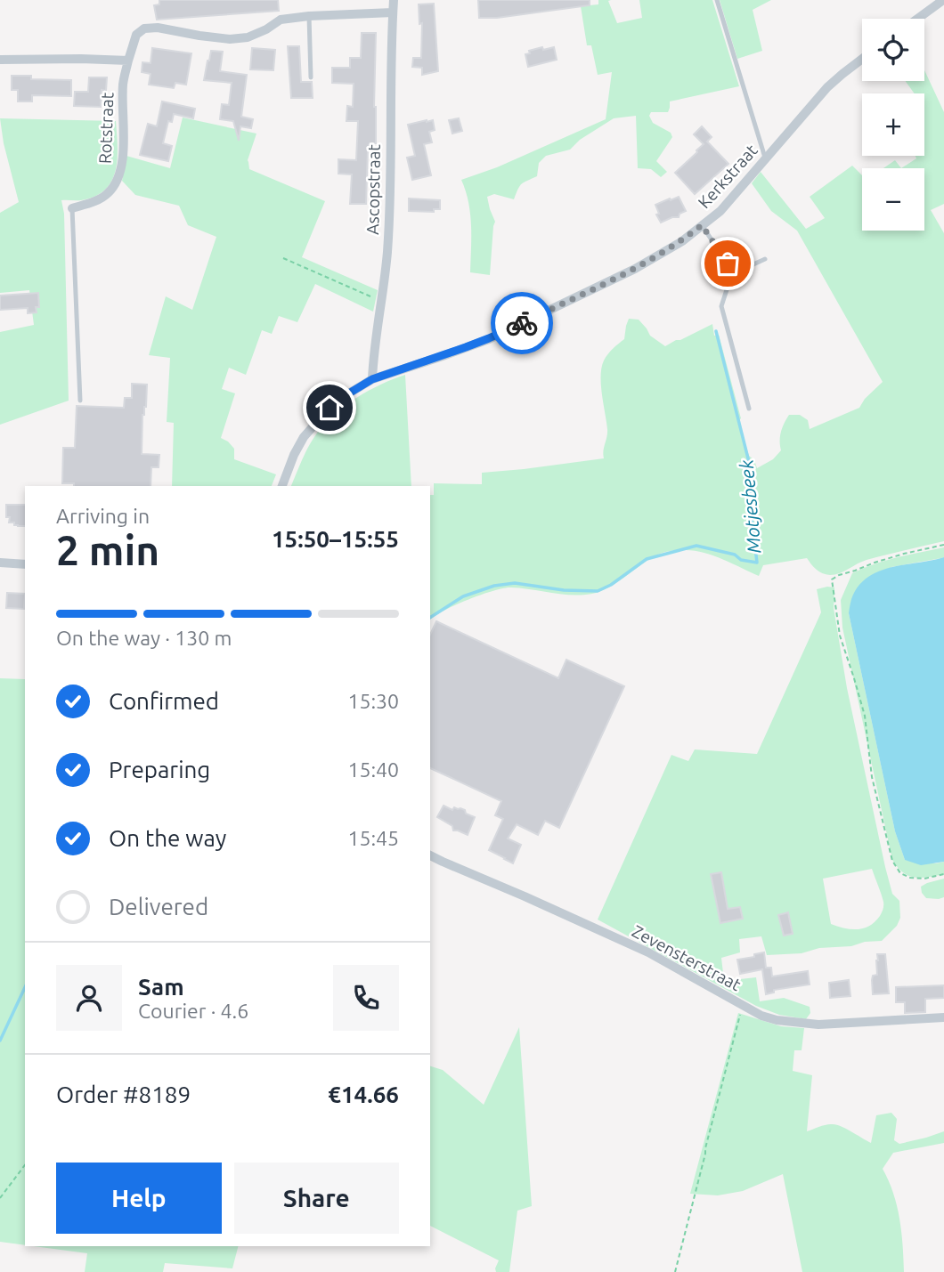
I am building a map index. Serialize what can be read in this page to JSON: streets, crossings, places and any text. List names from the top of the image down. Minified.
{"streets":{"street":["Rotstraat","Kerkstraat","Ascopstraat","Zevensterstraat"]},"crossings":[["Rotstraat","Ascopstraat"],["Kerkstraat","Ascopstraat"]],"water":["Motjesbeek"],"page":{"map_buttons":["+","−"],"heading":["2 min","Arriving in","15:50–15:55"],"panel":["Sam","Courier · 4.6","Order #8189","€14.66"],"bar":"On the way · 130 m","list":[["Confirmed","15:30"],["Preparing","15:40"],["On the way","15:45"],"Delivered"],"buttons":["Help","Share"]}}
